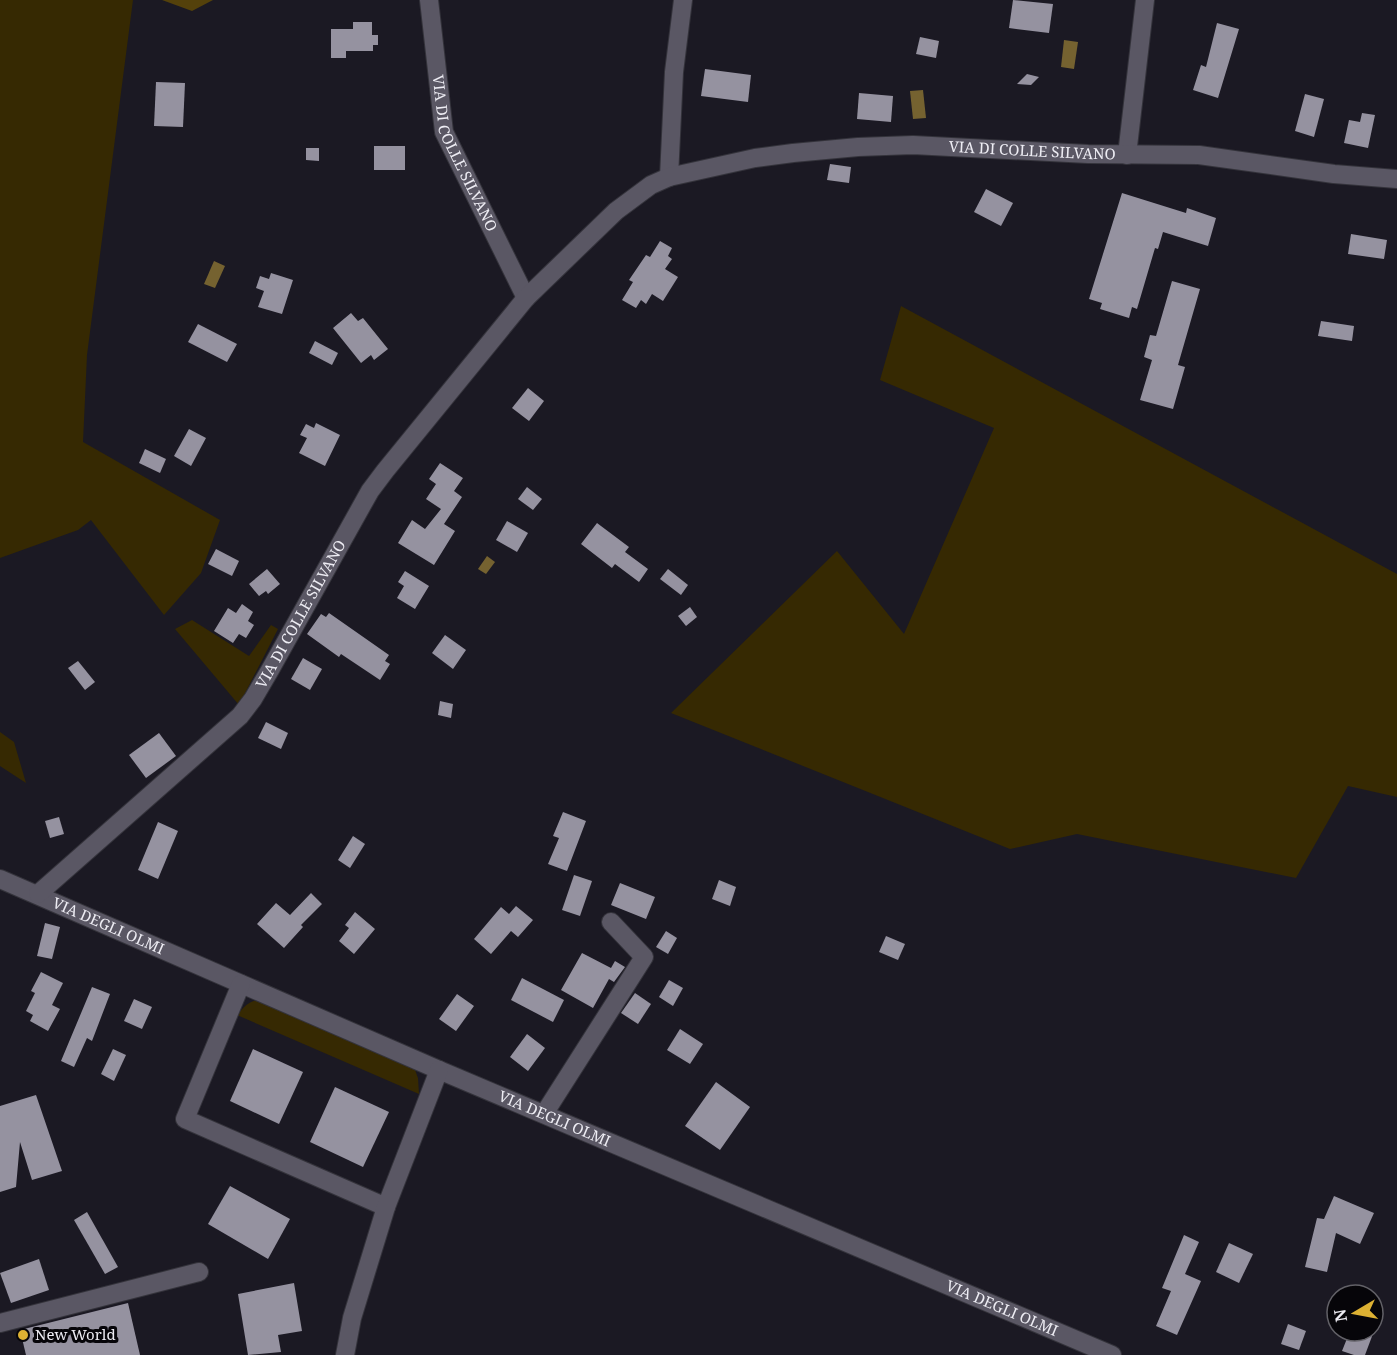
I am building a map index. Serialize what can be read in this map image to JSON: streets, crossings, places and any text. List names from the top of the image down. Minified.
{"streets":{"street":["VIA DI COLLE SILVANO","VIA DEGLI OLMI"]},"crossings":[["VIA DI COLLE SILVANO","VIA DEGLI OLMI"]],"places":["New World"],"north":"left"}
